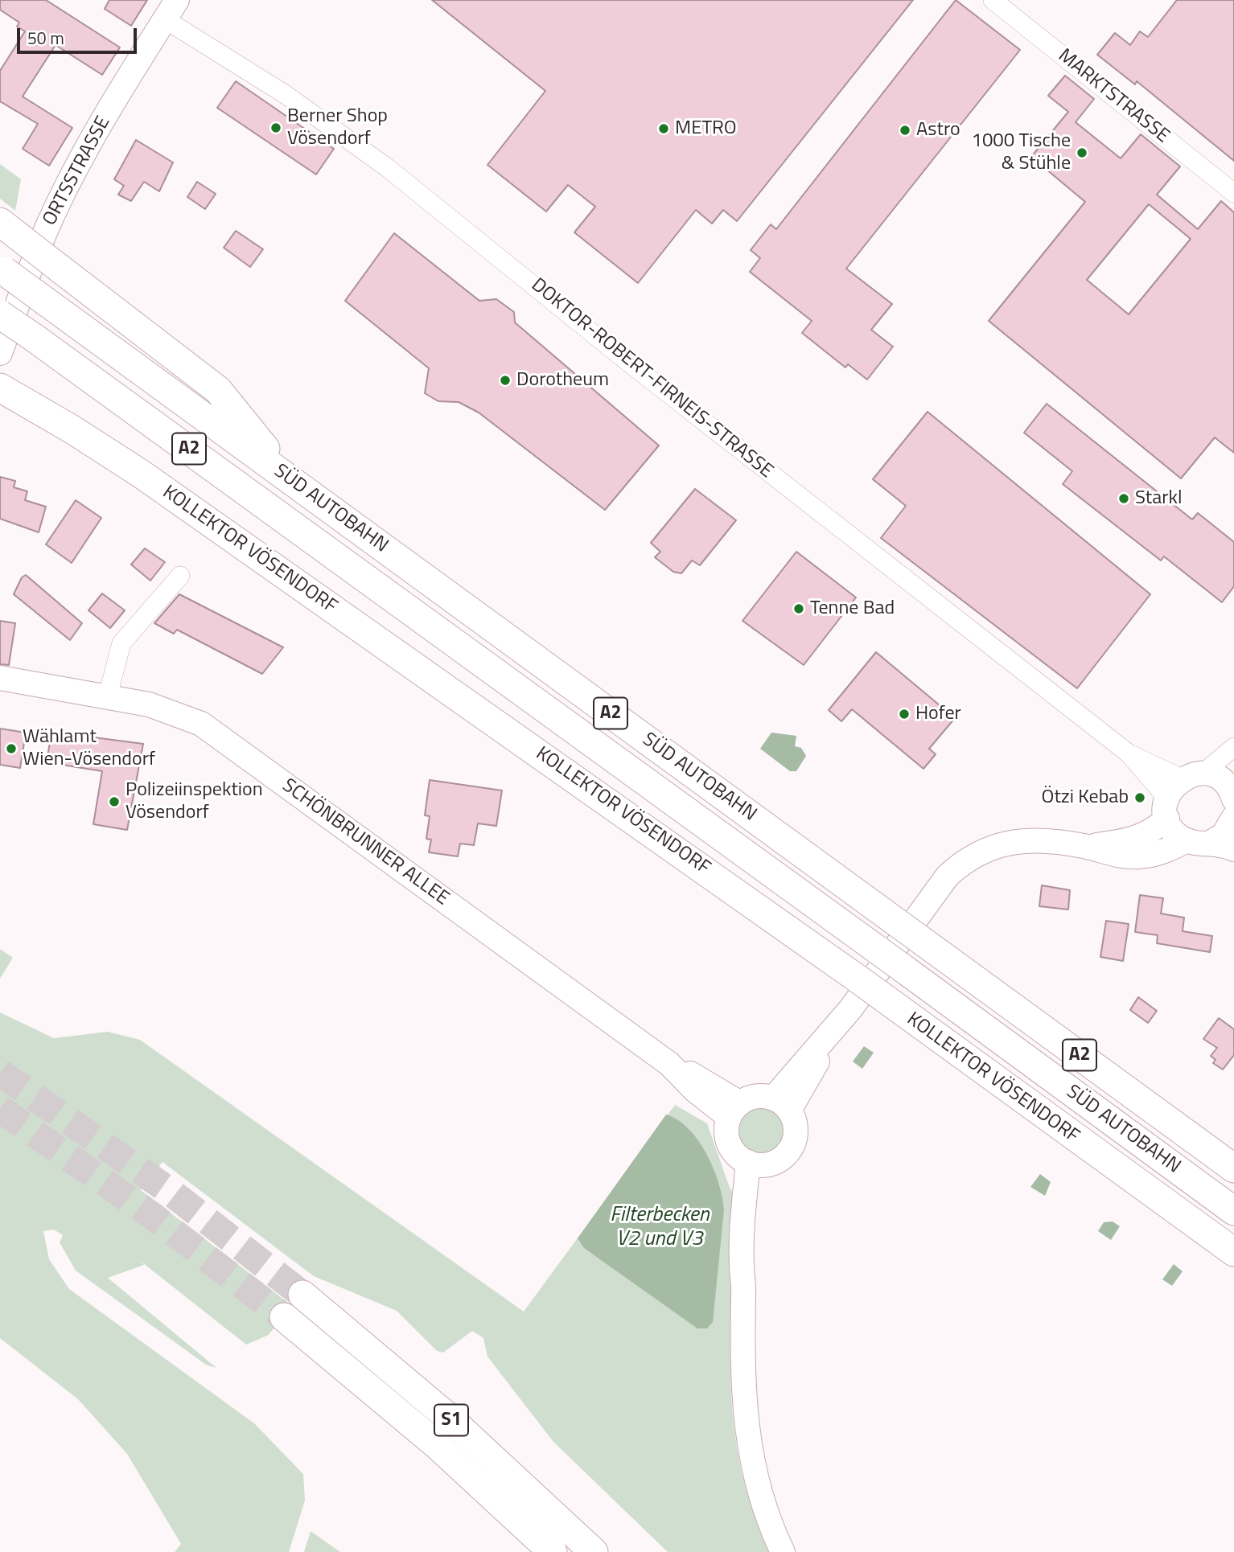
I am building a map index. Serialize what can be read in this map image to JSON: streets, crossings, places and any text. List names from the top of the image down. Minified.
{"streets":{"highway":["A2","SÜD AUTOBAHN","KOLLEKTOR VÖSENDORF","S1"],"main road":["ORTSSTRASSE","SCHÖNBRUNNER ALLEE"],"street":["MARKTSTRASSE","DOKTOR-ROBERT-FIRNEIS-STRASSE"]},"crossings":[["ORTSSTRASSE","DOKTOR-ROBERT-FIRNEIS-STRASSE"]],"water":["Filterbecken V2 und V3"],"places":["Berner Shop Vösendorf","METRO","Astro","1000 Tische & Stühle","Dorotheum","Starkl","Tenne Bad","Hofer","Wählamt Wien-Vösendorf","Ötzi Kebab","Polizeiinspektion Vösendorf"],"scale_bar":"50 m"}
